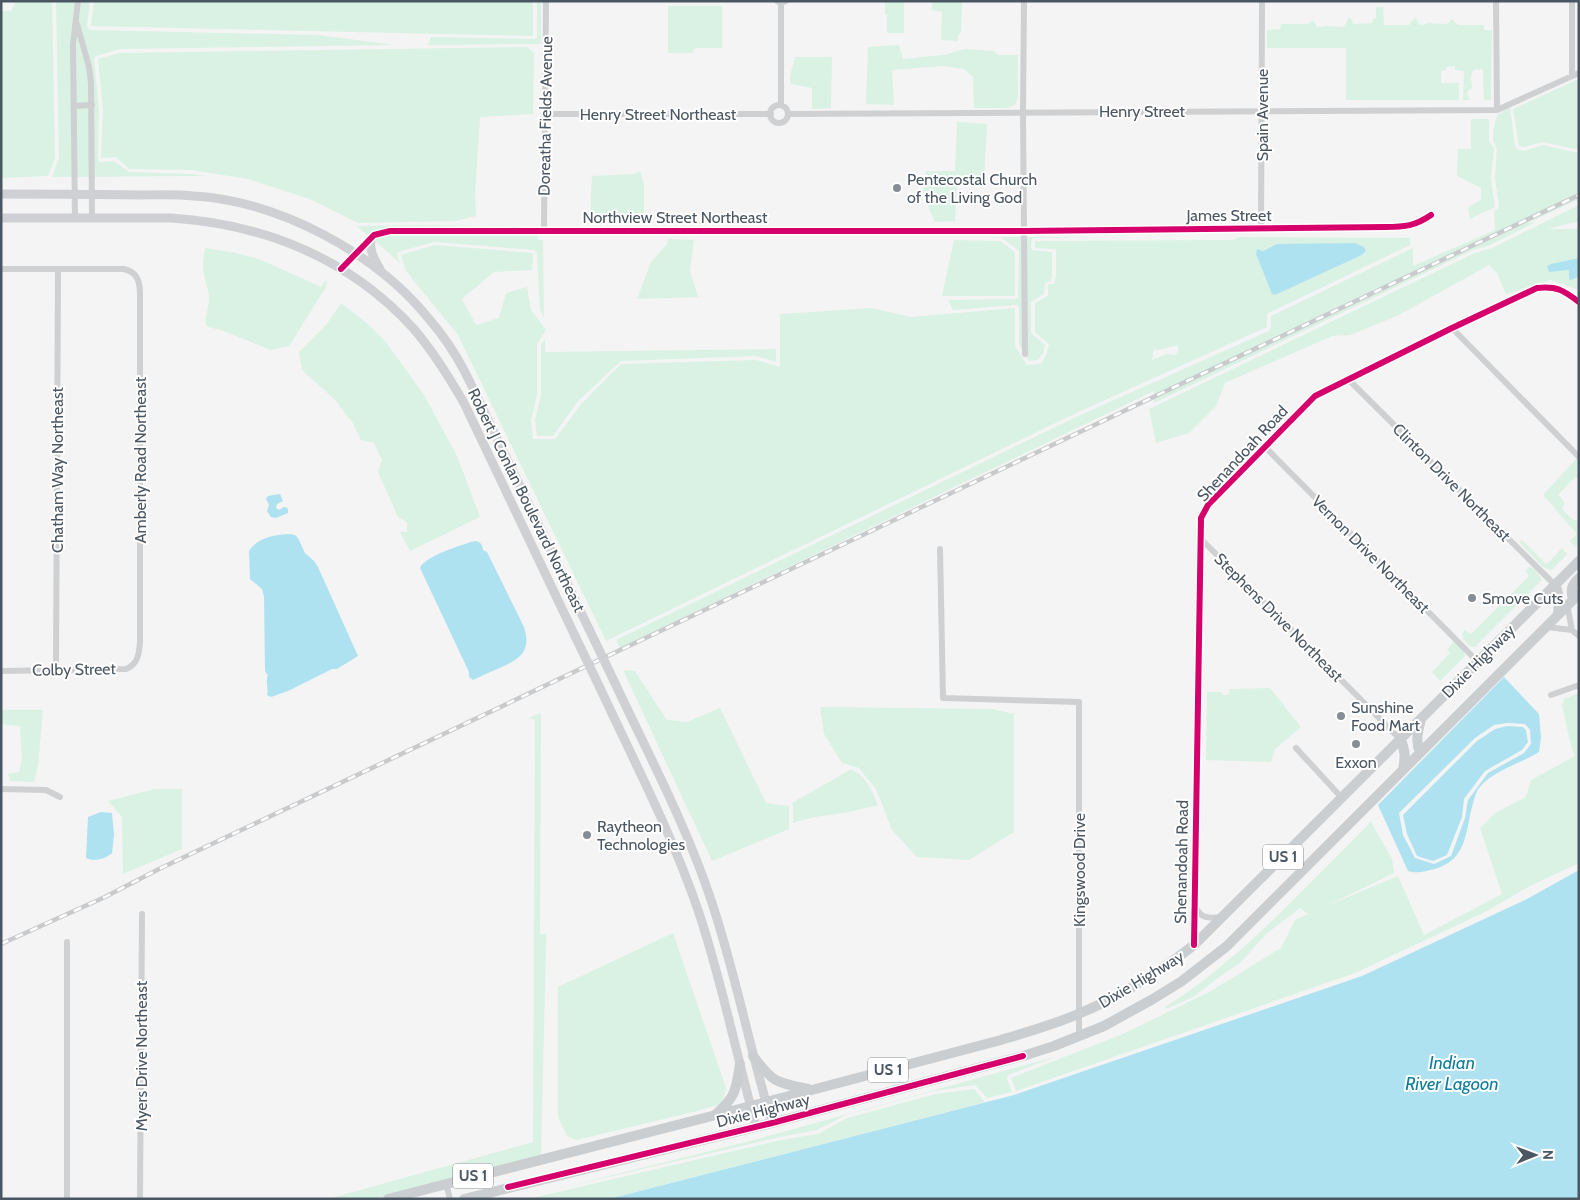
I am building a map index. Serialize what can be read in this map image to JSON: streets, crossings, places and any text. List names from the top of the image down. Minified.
{"streets":{"main road":["Robert J Conlan Boulevard Northeast","Dixie Highway","US 1"],"street":["Henry Street","Henry Street Northeast","Spain Avenue","Doreatha Fields Avenue","James Street","Northview Street Northeast","Shenandoah Road","Amberly Road Northeast","Chatham Way Northeast","Clinton Drive Northeast","Vernon Drive Northeast","Stephens Drive Northeast","Colby Street","Kingswood Drive","Myers Drive Northeast"]},"crossings":[["Henry Street","Henry Street Northeast"],["Henry Street","Spain Avenue"],["Henry Street Northeast","Doreatha Fields Avenue"],["Spain Avenue","James Street"],["Doreatha Fields Avenue","Northview Street Northeast"],["James Street","Northview Street Northeast"],["Northview Street Northeast","Robert J Conlan Boulevard Northeast"],["Shenandoah Road","Clinton Drive Northeast"],["Shenandoah Road","Vernon Drive Northeast"],["Shenandoah Road","Stephens Drive Northeast"],["Shenandoah Road","Dixie Highway"],["Amberly Road Northeast","Chatham Way Northeast"],["Amberly Road Northeast","Colby Street"],["Chatham Way Northeast","Colby Street"],["Clinton Drive Northeast","Dixie Highway"],["Robert J Conlan Boulevard Northeast","Dixie Highway"],["Vernon Drive Northeast","Dixie Highway"],["Stephens Drive Northeast","Dixie Highway"],["Dixie Highway","Kingswood Drive"]],"water":["Indian River Lagoon"],"places":["Pentecostal Church of the Living God","Smove Cuts","Sunshine Food Mart","Exxon","Raytheon Technologies"],"north":"right"}
